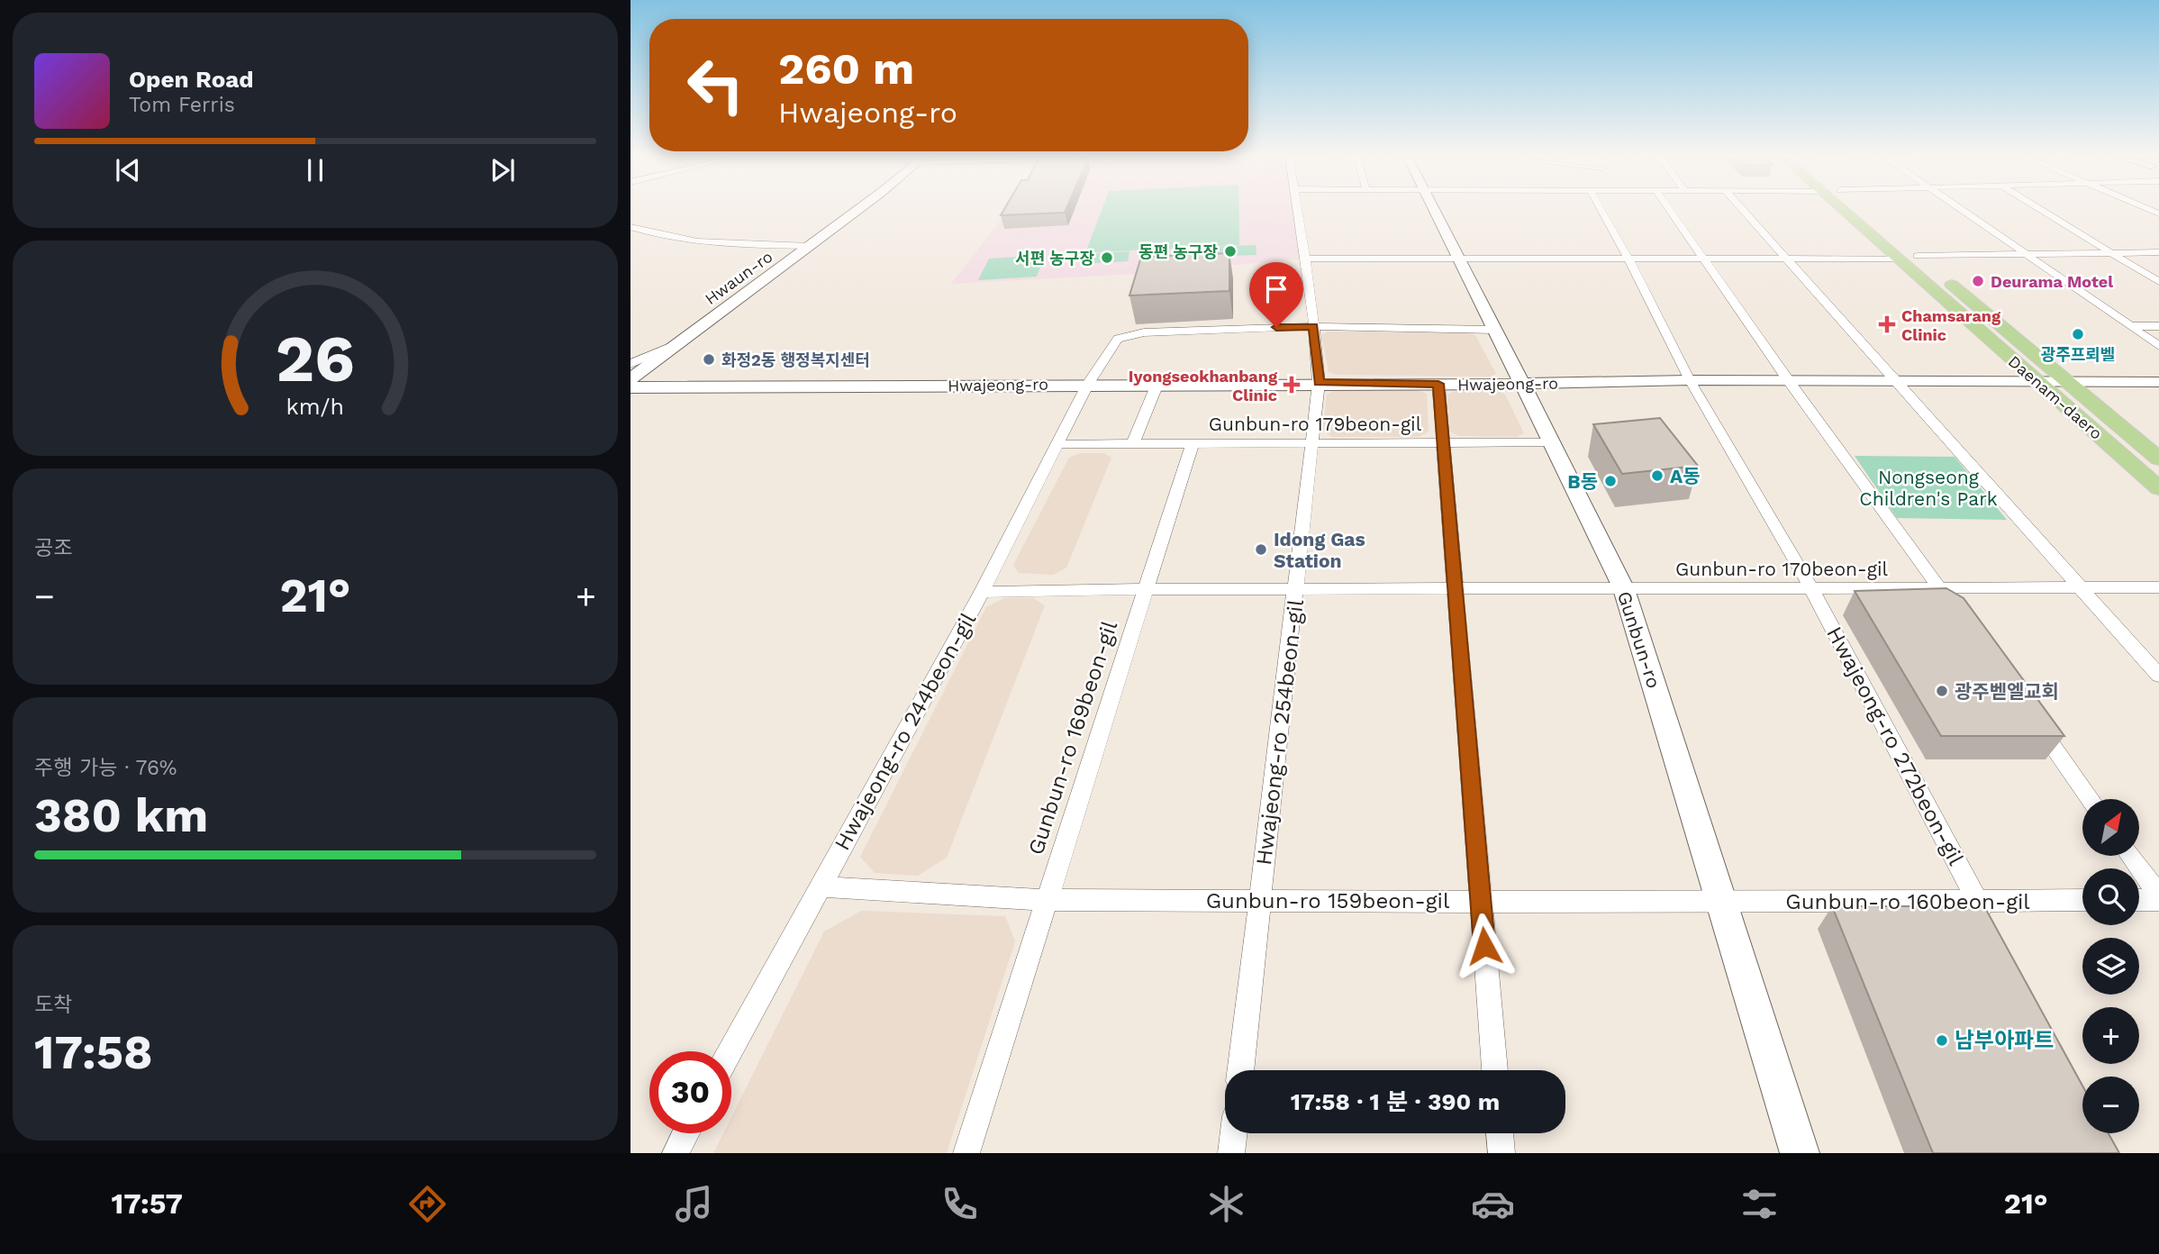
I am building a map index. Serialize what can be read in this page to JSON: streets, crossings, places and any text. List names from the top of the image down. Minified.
{"streets":{"main road":["Daenam-daero"],"street":["Hwaun-ro","Hwajeong-ro","Gunbun-ro 179beon-gil","Gunbun-ro 170beon-gil","Gunbun-ro","Hwajeong-ro 244beon-gil","Hwajeong-ro 254beon-gil","Gunbun-ro 169beon-gil","Hwajeong-ro 272beon-gil","Gunbun-ro 159beon-gil","Gunbun-ro 160beon-gil"]},"crossings":[["Hwajeong-ro","Daenam-daero"],["Hwajeong-ro","Gunbun-ro"],["Hwajeong-ro","Hwajeong-ro 244beon-gil"],["Hwajeong-ro","Hwajeong-ro 254beon-gil"],["Hwajeong-ro","Hwajeong-ro 272beon-gil"],["Gunbun-ro 179beon-gil","Gunbun-ro"],["Gunbun-ro 179beon-gil","Hwajeong-ro 244beon-gil"],["Gunbun-ro 179beon-gil","Hwajeong-ro 254beon-gil"],["Gunbun-ro 179beon-gil","Gunbun-ro 169beon-gil"],["Gunbun-ro 170beon-gil","Gunbun-ro"],["Gunbun-ro 170beon-gil","Gunbun-ro 169beon-gil"],["Gunbun-ro 170beon-gil","Hwajeong-ro 272beon-gil"],["Gunbun-ro","Hwajeong-ro 244beon-gil"],["Gunbun-ro","Gunbun-ro 169beon-gil"],["Gunbun-ro","Gunbun-ro 159beon-gil"],["Gunbun-ro","Gunbun-ro 160beon-gil"],["Hwajeong-ro 244beon-gil","Hwajeong-ro 254beon-gil"],["Hwajeong-ro 244beon-gil","Gunbun-ro 169beon-gil"],["Hwajeong-ro 244beon-gil","Gunbun-ro 159beon-gil"],["Hwajeong-ro 254beon-gil","Gunbun-ro 169beon-gil"],["Hwajeong-ro 254beon-gil","Gunbun-ro 159beon-gil"],["Gunbun-ro 169beon-gil","Gunbun-ro 159beon-gil"],["Hwajeong-ro 272beon-gil","Gunbun-ro 160beon-gil"],["Gunbun-ro 159beon-gil","Gunbun-ro 160beon-gil"]],"parks":["Nongseong Children's Park"],"places":{"other":["동편 농구장","서편 농구장","Deurama Motel","광주프뢰벨","화정2동 행정복지센터","A동","B동","Idong Gas Station","광주벧엘교회","남부아파트"],"health":["Chamsarang Clinic","Iyongseokhanbang Clinic"]},"north":"top right","page":{"turn":["260 m","Hwajeong-ro"],"song":["Open Road","Tom Ferris"],"tile":["공조",["주행 가능 · 76%","380 km"],["도착","17:58"]],"heat":["−","21°","+"],"map_buttons":["+","−"],"limit":"30","trip":"17:58 · 1 분 · 390 m","tabs":["17:57","21°"],"gauge":["26","km/h"]}}
